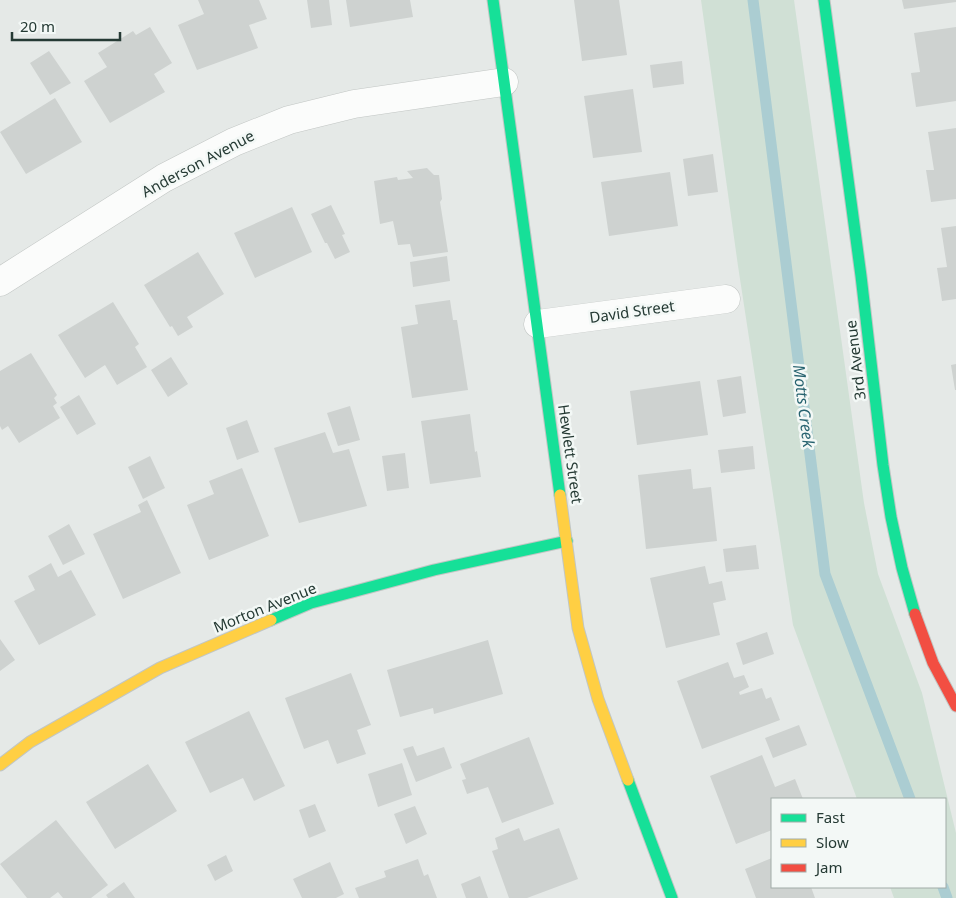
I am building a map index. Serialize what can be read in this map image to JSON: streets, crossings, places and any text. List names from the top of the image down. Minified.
{"streets":{"street":["Anderson Avenue","David Street","3rd Avenue","Hewlett Street","Morton Avenue"]},"crossings":[["Anderson Avenue","Hewlett Street"],["David Street","Hewlett Street"],["Hewlett Street","Morton Avenue"]],"water":["Motts Creek"],"legend":["Fast","Slow","Jam"],"scale_bar":"20 m"}
